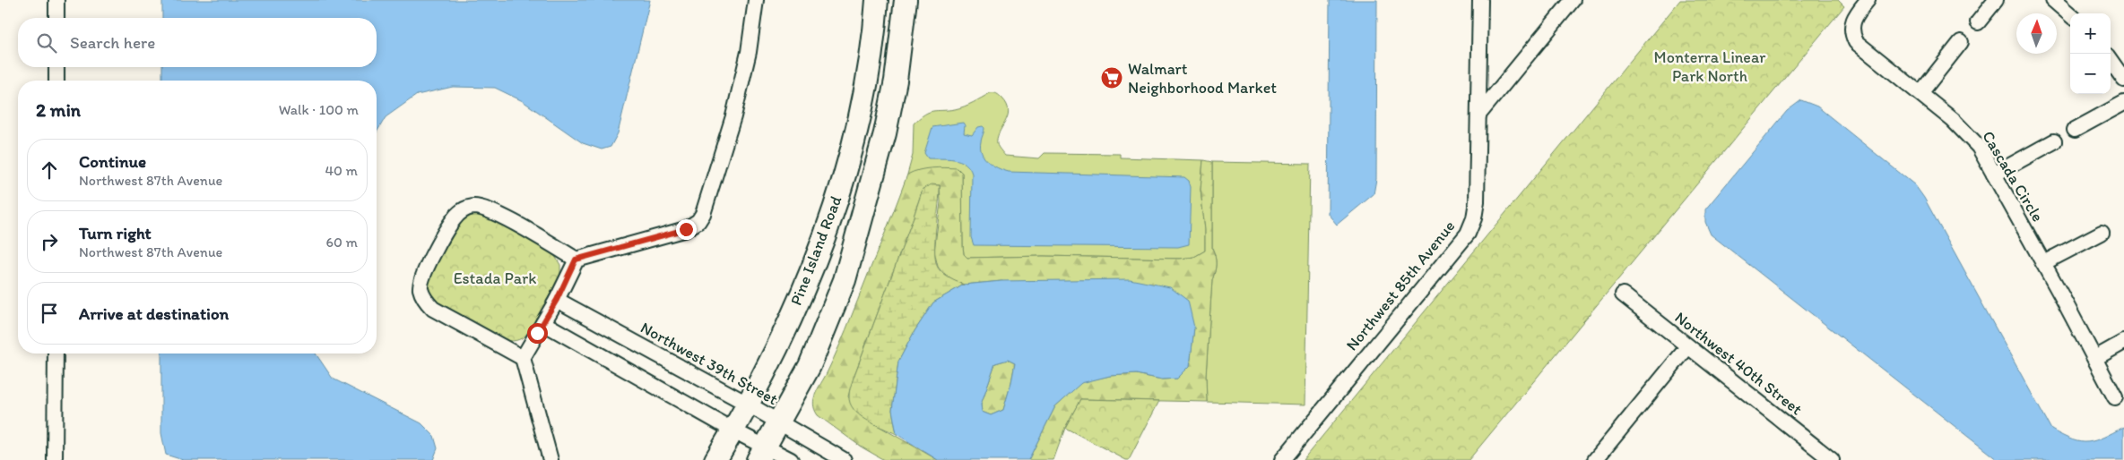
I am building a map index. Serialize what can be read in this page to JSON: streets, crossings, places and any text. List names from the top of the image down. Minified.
{"streets":{"main road":["Pine Island Road"],"street":["Cascada Circle","Northwest 85th Avenue","Northwest 39th Street","Northwest 40th Street"]},"crossings":[["Pine Island Road","Northwest 39th Street"]],"parks":["Monterra Linear Park North","Estada Park"],"places":{"supermarket":["Walmart Neighborhood Market"]},"north":"top","page":{"map_buttons":["+","−"],"search":"Search here","heading":["2 min","Walk · 100 m"],"list":[["Continue","Northwest 87th Avenue","40 m"],["Turn right","Northwest 87th Avenue","60 m"],"Arrive at destination"]}}
